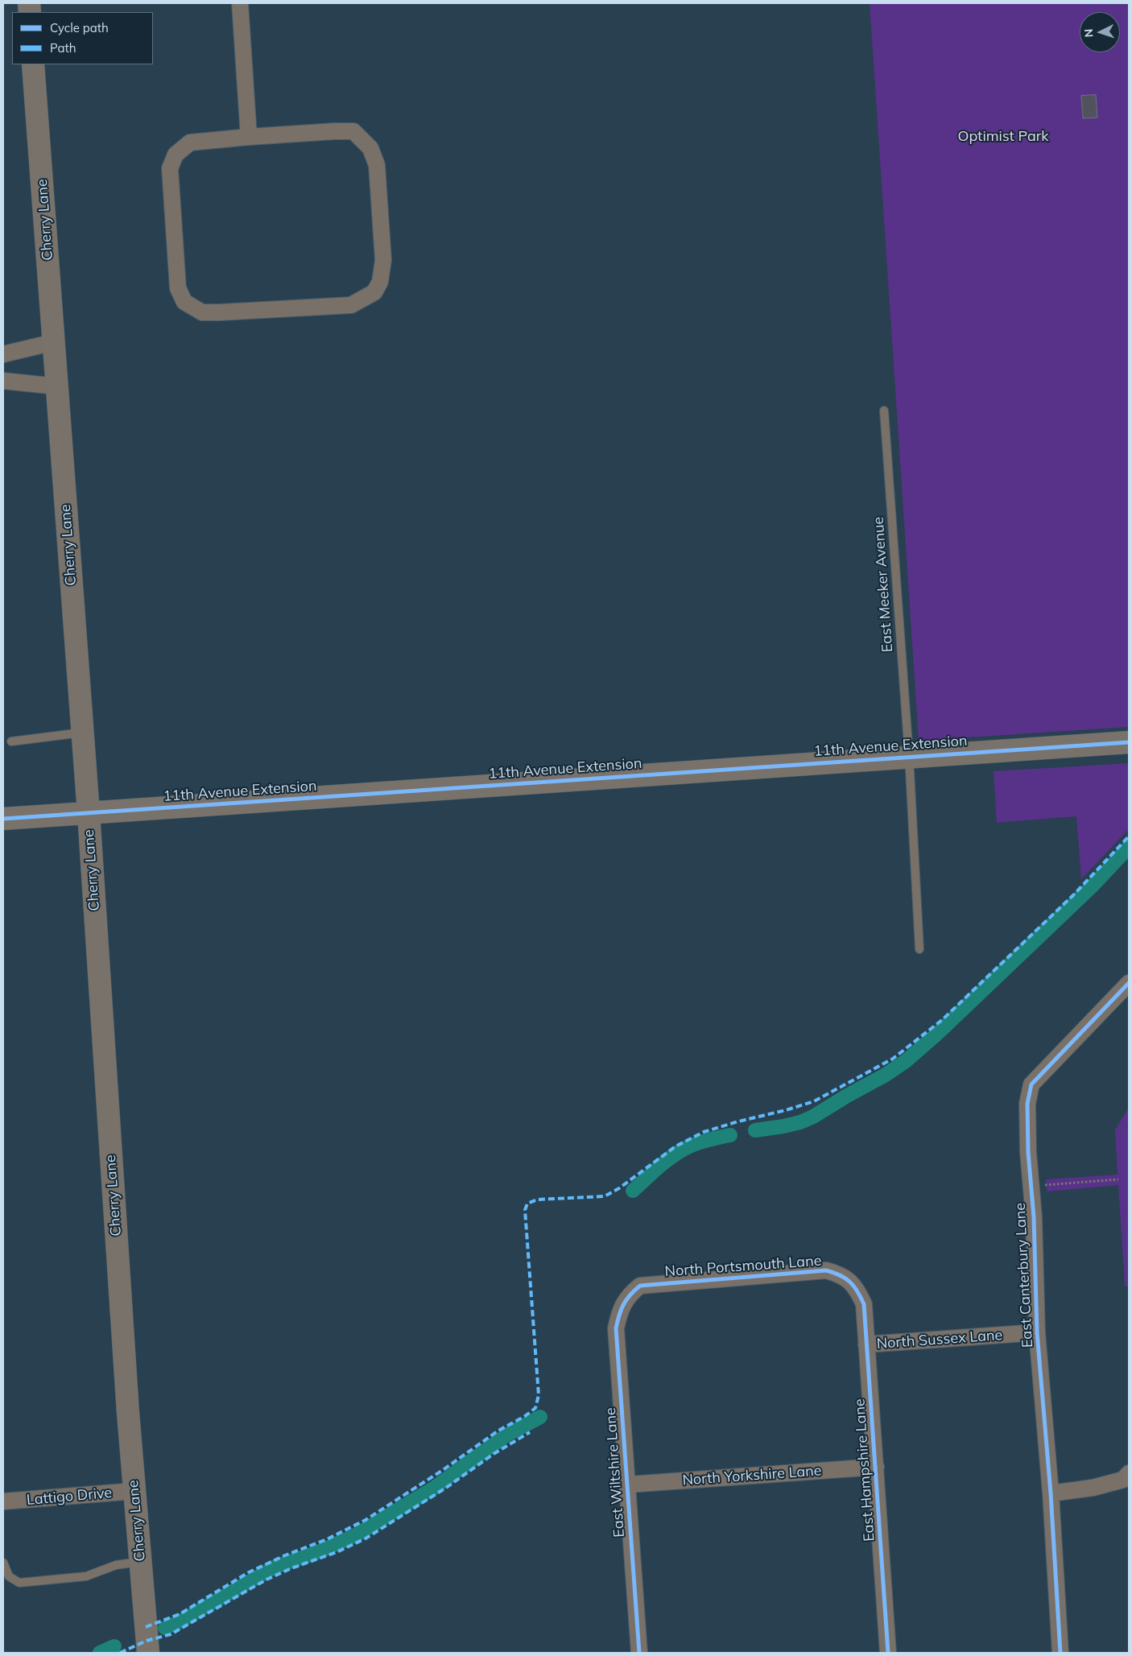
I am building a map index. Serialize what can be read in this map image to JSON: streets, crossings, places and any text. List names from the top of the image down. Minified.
{"streets":{"main road":["Cherry Lane","11th Avenue Extension"],"street":["North Portsmouth Lane","East Canterbury Lane","North Sussex Lane","East Hampshire Lane","East Wiltshire Lane","North Yorkshire Lane","Lattigo Drive"],"lane":["East Meeker Avenue"]},"crossings":[["Cherry Lane","11th Avenue Extension"],["Cherry Lane","Lattigo Drive"],["East Meeker Avenue","11th Avenue Extension"],["North Portsmouth Lane","East Hampshire Lane"],["North Portsmouth Lane","East Wiltshire Lane"],["East Canterbury Lane","North Sussex Lane"],["North Sussex Lane","East Hampshire Lane"],["East Hampshire Lane","North Yorkshire Lane"],["East Wiltshire Lane","North Yorkshire Lane"]],"parks":["Optimist Park"],"legend":["Cycle path","Path"],"north":"left"}
